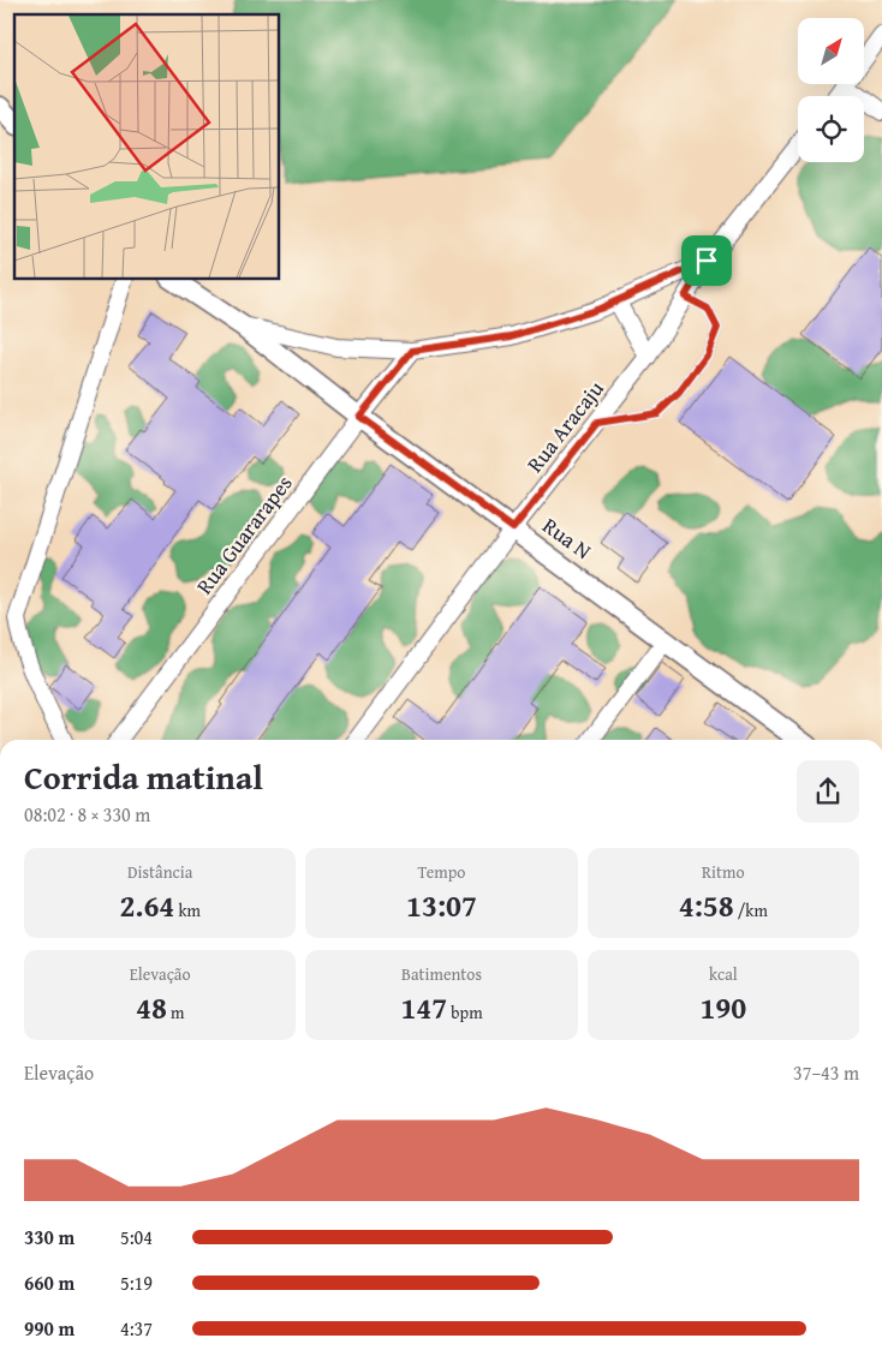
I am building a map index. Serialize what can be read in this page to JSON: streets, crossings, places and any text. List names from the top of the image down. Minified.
{"streets":{"street":["Rua Aracaju","Rua Guararapes","Rua N"]},"crossings":[["Rua Aracaju","Rua N"],["Rua Guararapes","Rua N"]],"north":"top right","page":{"heading":["Corrida matinal","08:02 · 8 × 330 m"],"stats":[["Distância","2.64 km"],["Tempo","13:07"],["Ritmo","4:58 /km"],["Elevação","48 m"],["Batimentos","147 bpm"],["kcal","190"]],"chart":["Elevação","37–43 m"],"list":[{"name":"330 m","note":"5:04"},{"name":"660 m","note":"5:19"},{"name":"990 m","note":"4:37"}]}}
